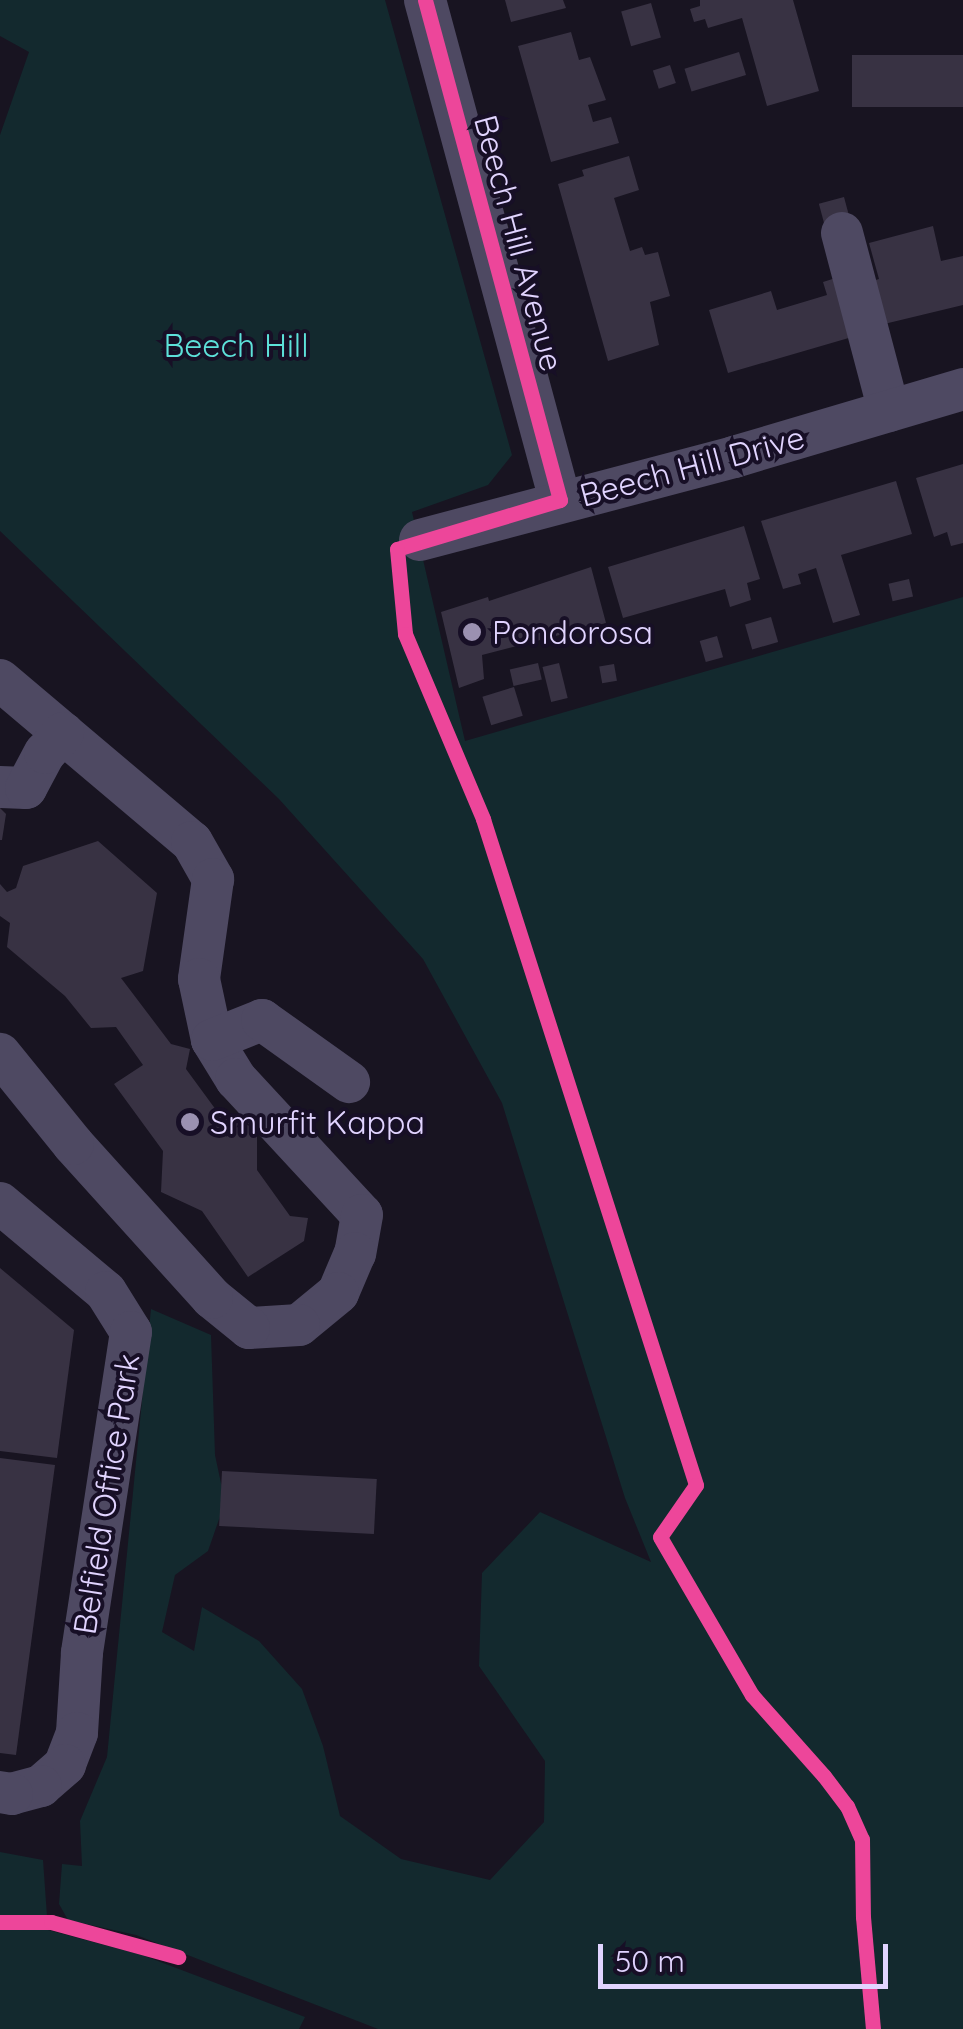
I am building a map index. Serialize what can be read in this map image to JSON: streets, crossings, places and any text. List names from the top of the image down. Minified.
{"streets":{"street":["Beech Hill Avenue","Beech Hill Drive","Belfield Office Park"]},"crossings":[["Beech Hill Avenue","Beech Hill Drive"]],"parks":["Beech Hill"],"places":["Pondorosa","Smurfit Kappa"],"scale_bar":"50 m"}
